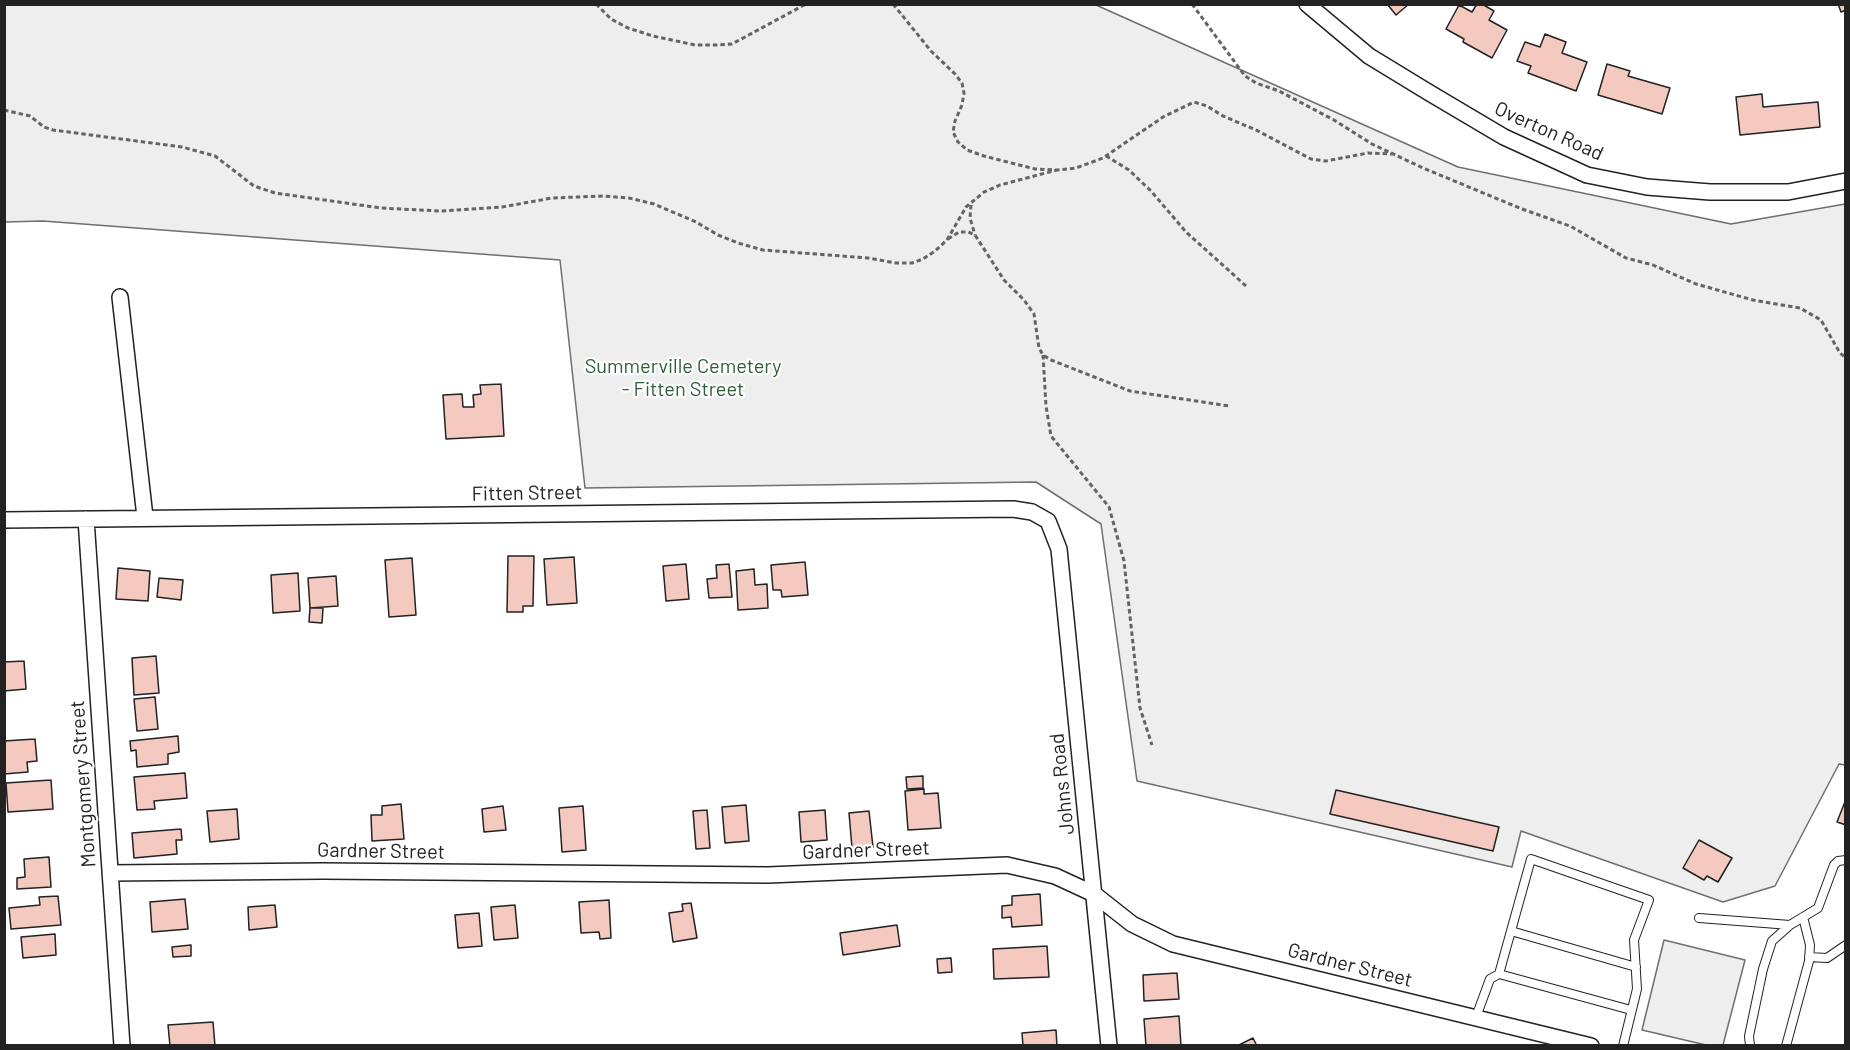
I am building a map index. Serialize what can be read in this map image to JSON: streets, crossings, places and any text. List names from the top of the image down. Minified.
{"streets":{"street":["Overton Road","Fitten Street","Montgomery Street","Johns Road","Gardner Street"]},"crossings":[["Fitten Street","Montgomery Street"],["Fitten Street","Johns Road"],["Montgomery Street","Gardner Street"],["Johns Road","Gardner Street"]],"parks":["Summerville Cemetery - Fitten Street"]}
